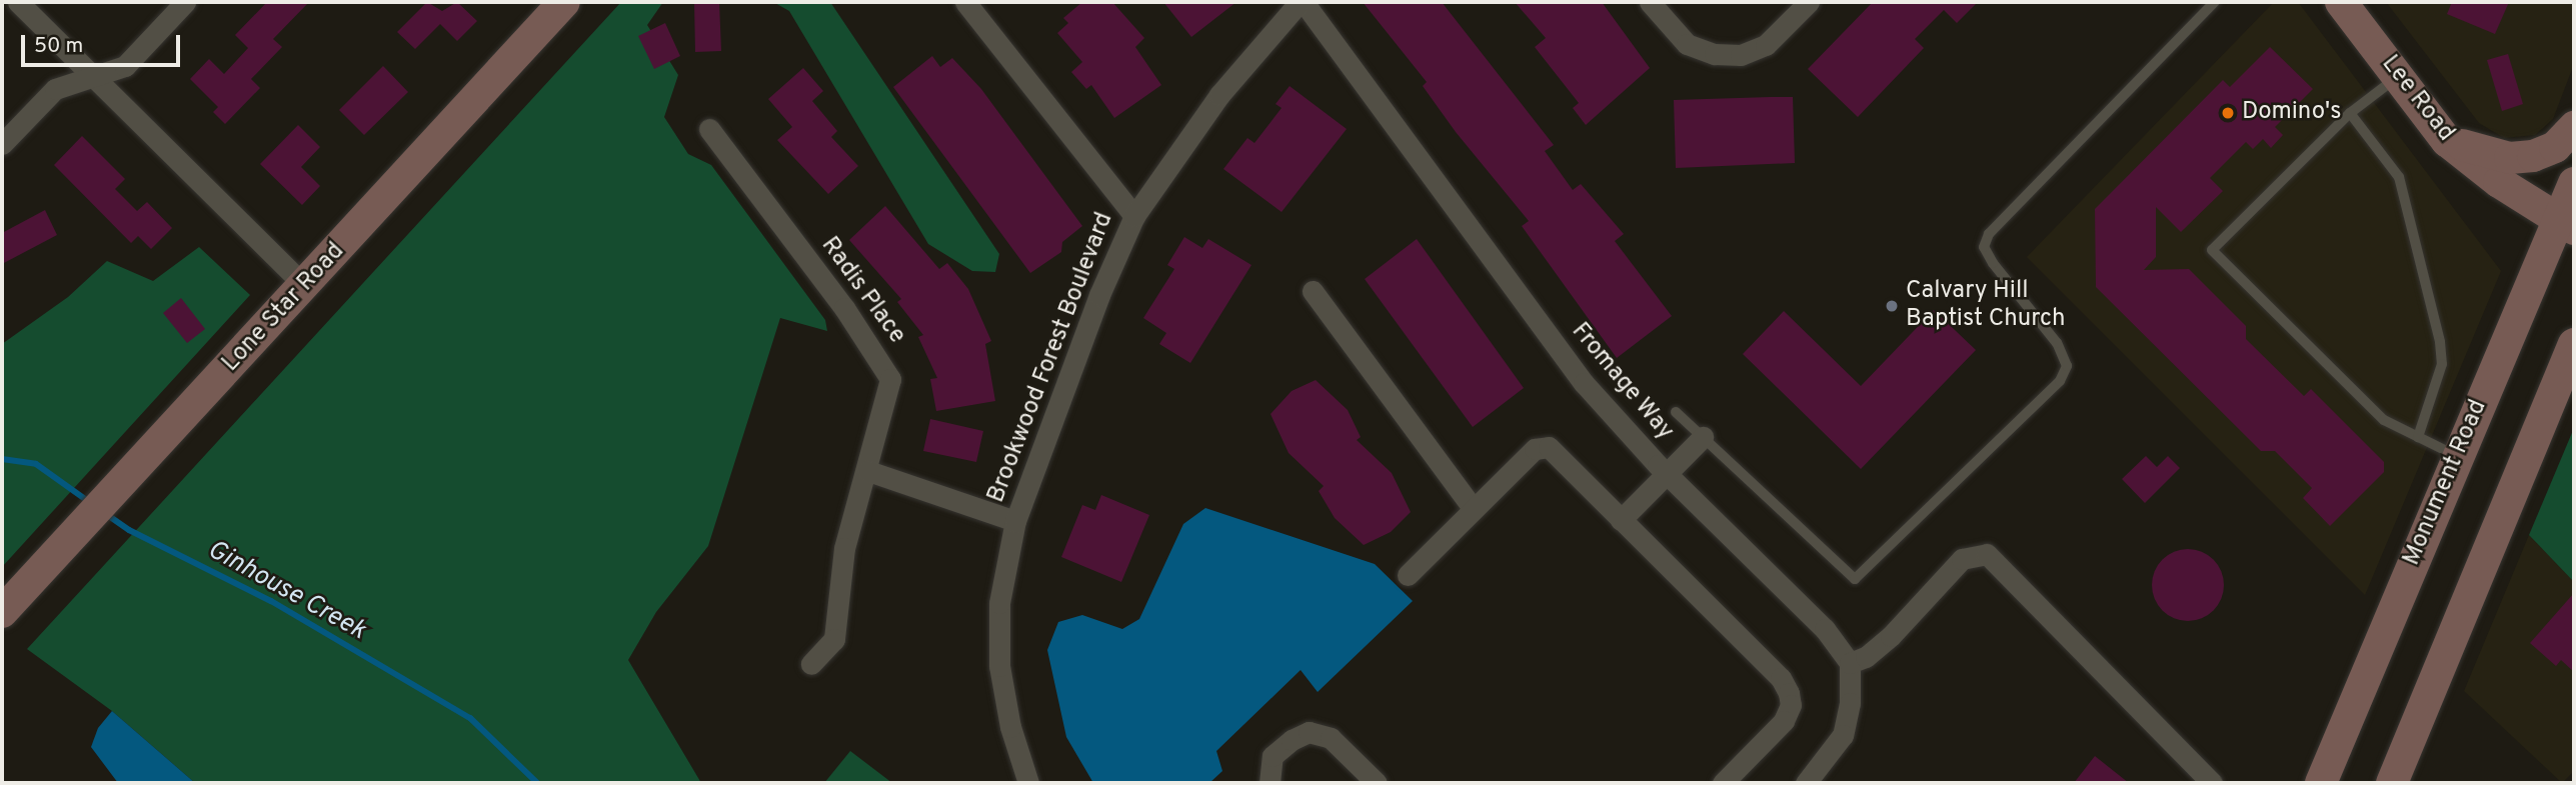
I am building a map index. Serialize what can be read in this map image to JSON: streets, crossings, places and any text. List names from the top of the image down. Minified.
{"streets":{"main road":["Lee Road","Lone Star Road","Monument Road"],"street":["Radis Place","Brookwood Forest Boulevard","Fromage Way"]},"crossings":[["Lee Road","Monument Road"],["Brookwood Forest Boulevard","Fromage Way"]],"water":["Ginhouse Creek"],"places":["Domino's","Calvary Hill Baptist Church"],"scale_bar":"50 m"}
